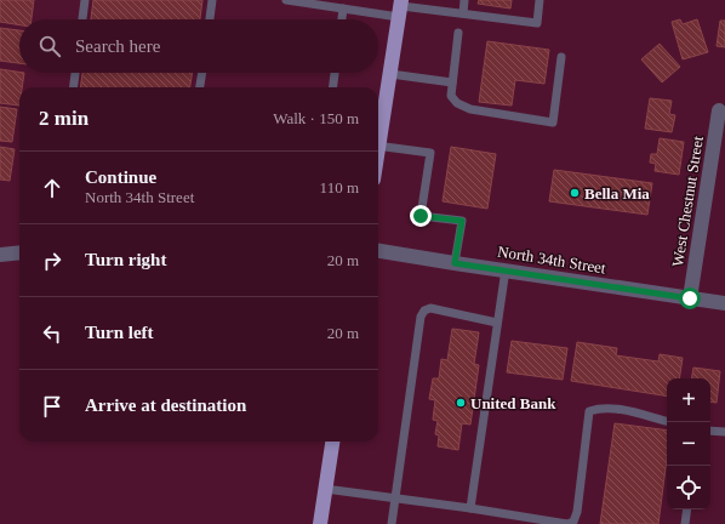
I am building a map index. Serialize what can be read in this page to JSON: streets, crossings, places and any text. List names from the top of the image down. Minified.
{"streets":{"street":["West Chestnut Street","North 34th Street"]},"crossings":[["West Chestnut Street","North 34th Street"]],"places":["Bella Mia","United Bank"],"page":{"search":"Search here","heading":["2 min","Walk · 150 m"],"list":[["Continue","North 34th Street","110 m"],["Turn right","20 m"],["Turn left","20 m"],"Arrive at destination"],"map_buttons":["+","−"]}}
